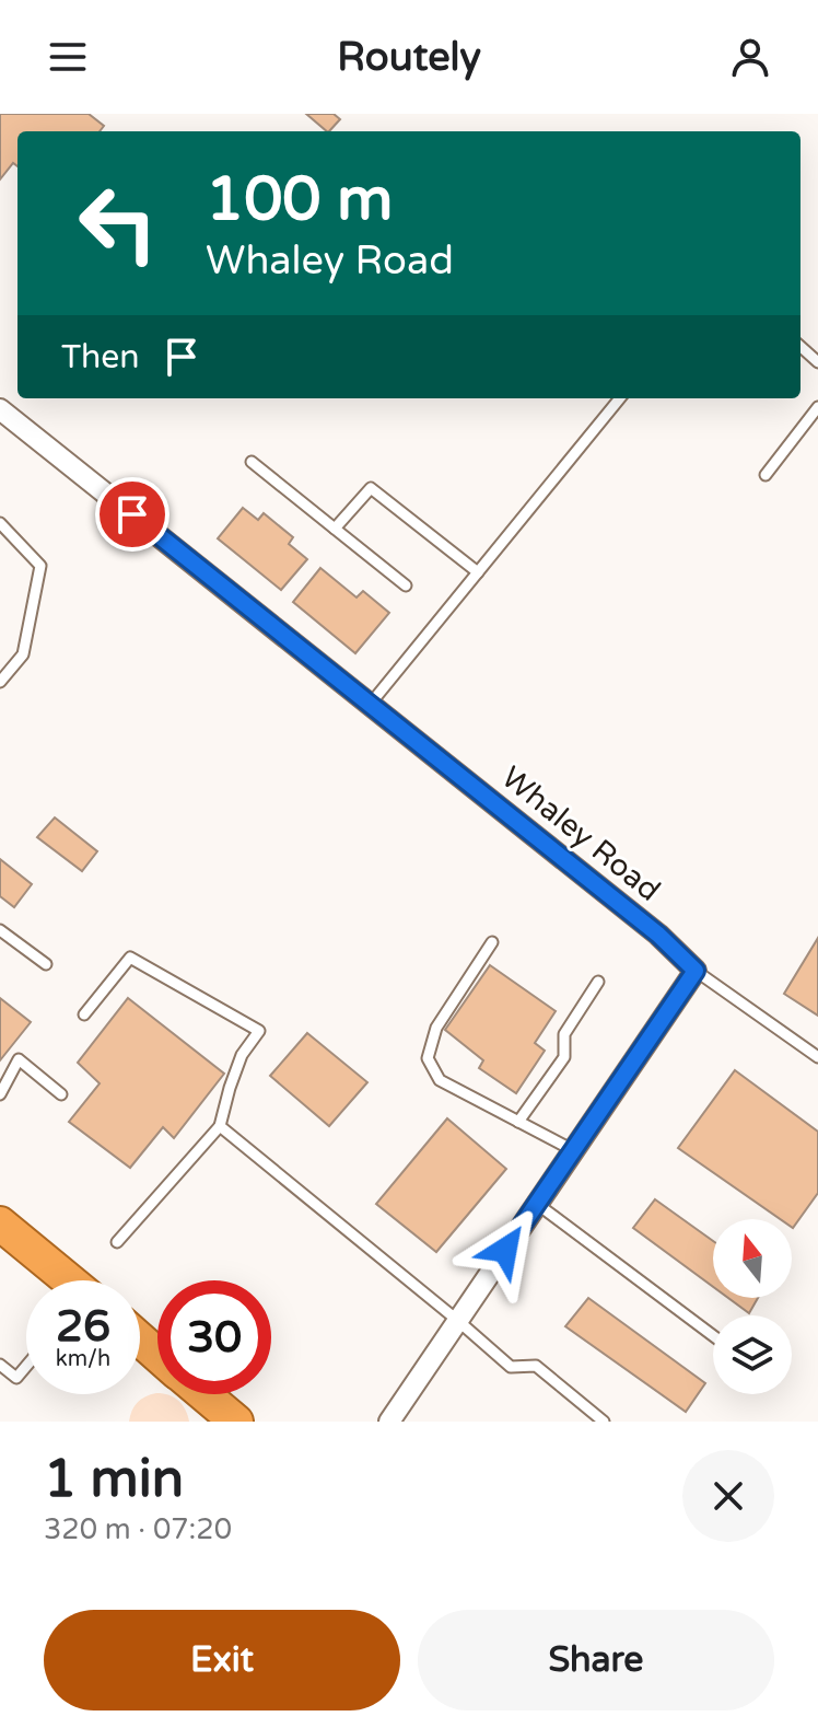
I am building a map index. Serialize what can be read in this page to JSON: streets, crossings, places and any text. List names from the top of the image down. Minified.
{"streets":{"street":["Whaley Road"]},"north":"top","page":{"header":"Routely","turn":["100 m","Whaley Road"],"then":"Then","speed":"26 km/h","limit":"30","heading":["1 min","320 m · 07:20"],"buttons":["Exit","Share"]}}
